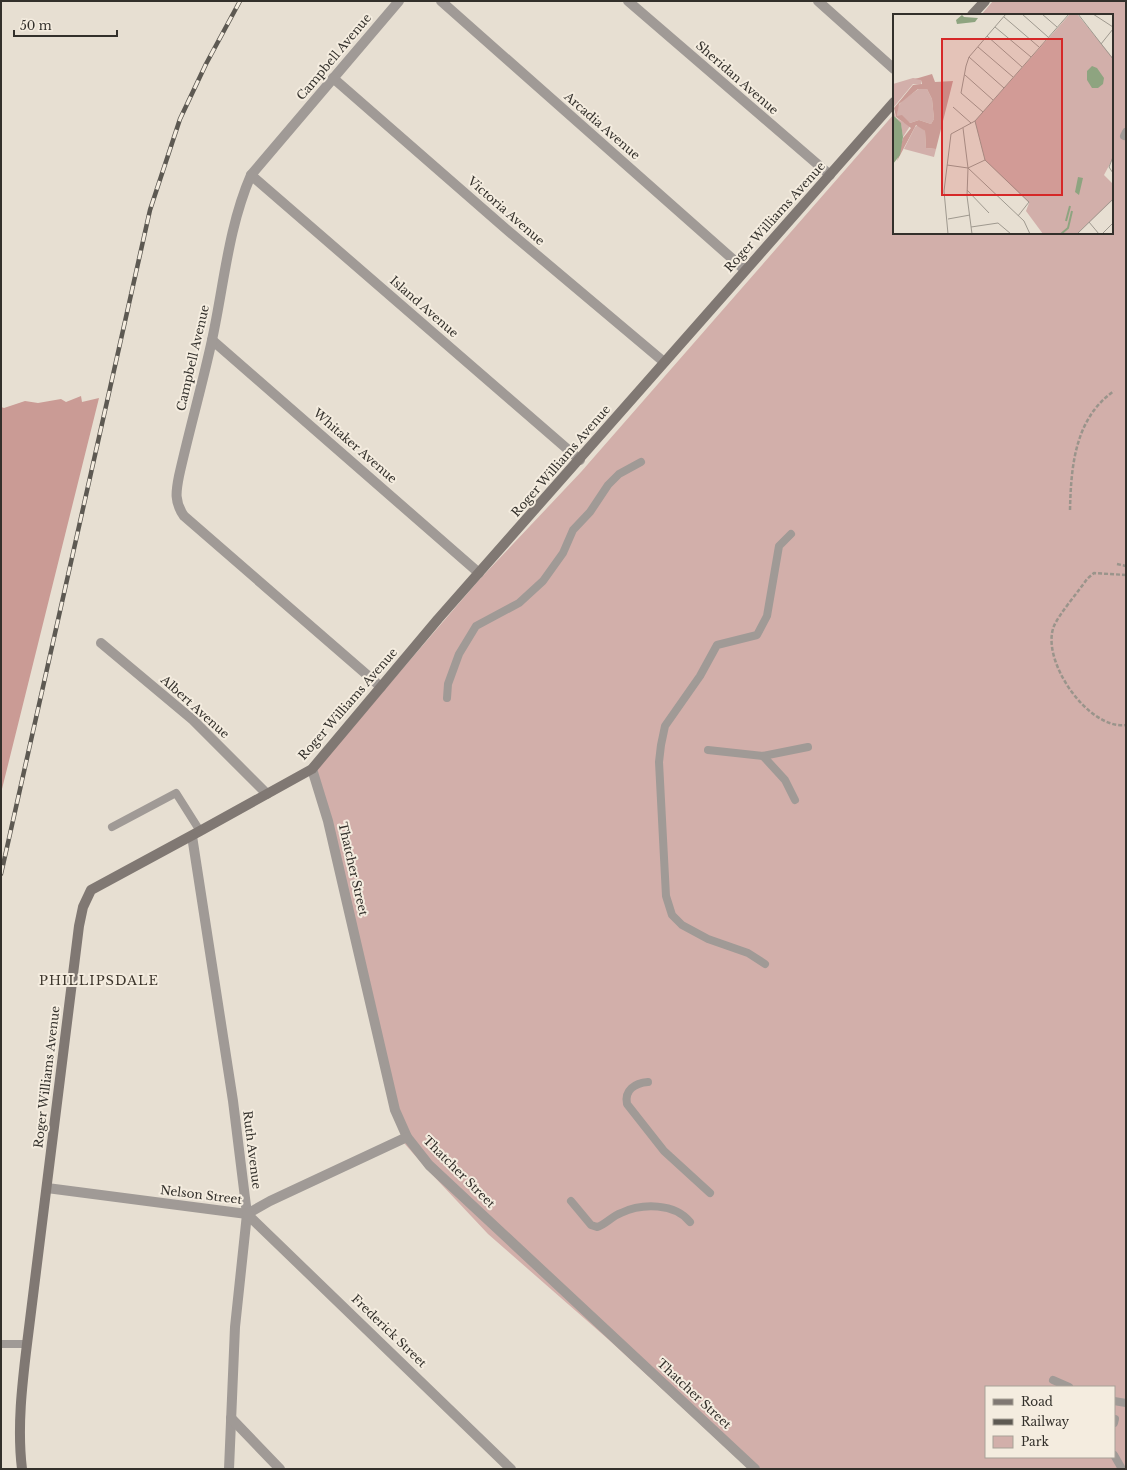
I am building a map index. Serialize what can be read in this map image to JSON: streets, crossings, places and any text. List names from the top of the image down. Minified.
{"streets":{"main road":["Roger Williams Avenue"],"street":["Campbell Avenue","Sheridan Avenue","Arcadia Avenue","Victoria Avenue","Island Avenue","Whitaker Avenue","Albert Avenue","Thatcher Street","Ruth Avenue","Nelson Street","Frederick Street"]},"crossings":[["Campbell Avenue","Victoria Avenue"],["Campbell Avenue","Roger Williams Avenue"],["Campbell Avenue","Island Avenue"],["Campbell Avenue","Whitaker Avenue"],["Sheridan Avenue","Roger Williams Avenue"],["Arcadia Avenue","Roger Williams Avenue"],["Victoria Avenue","Roger Williams Avenue"],["Roger Williams Avenue","Island Avenue"],["Roger Williams Avenue","Whitaker Avenue"],["Roger Williams Avenue","Albert Avenue"],["Roger Williams Avenue","Thatcher Street"],["Roger Williams Avenue","Ruth Avenue"],["Roger Williams Avenue","Nelson Street"],["Thatcher Street","Nelson Street"],["Ruth Avenue","Nelson Street"],["Ruth Avenue","Frederick Street"],["Nelson Street","Frederick Street"]],"districts":["PHILLIPSDALE"],"legend":["Road","Railway","Park"],"scale_bar":"50 m"}
